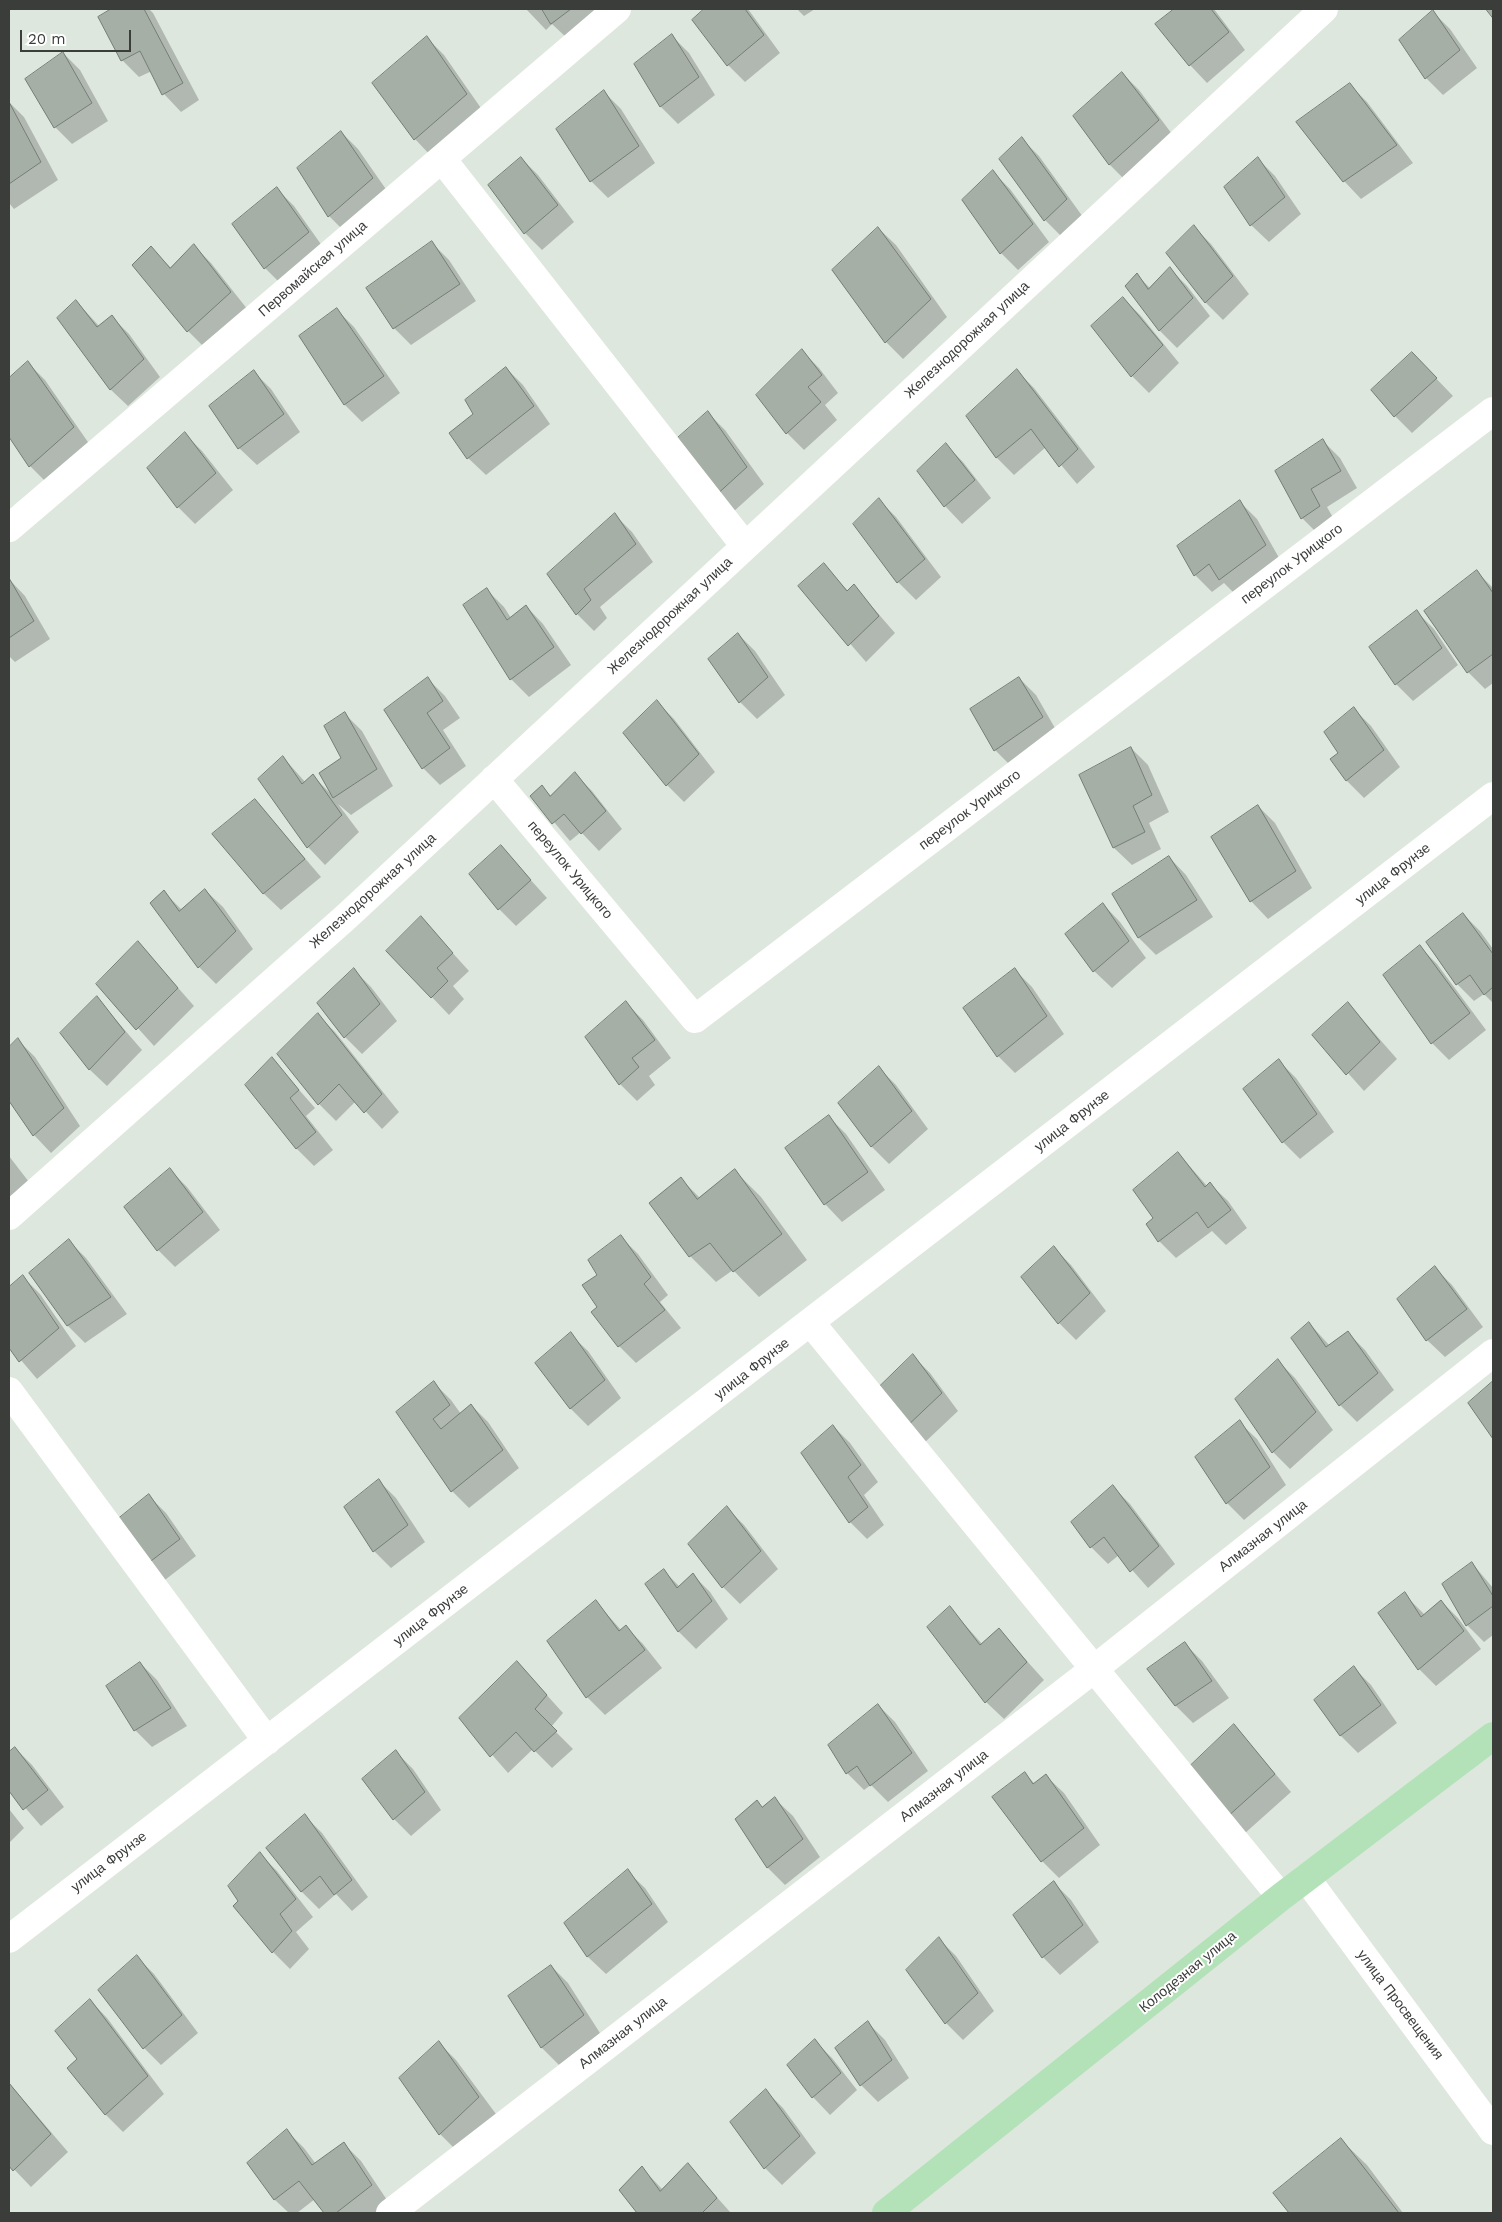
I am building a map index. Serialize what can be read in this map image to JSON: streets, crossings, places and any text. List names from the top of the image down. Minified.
{"streets":{"main road":["Колодезная улица"],"street":["Первомайская улица","Железнодорожная улица","переулок Урицкого","улица Фрунзе","Алмазная улица","улица Просвещения"]},"crossings":[["Железнодорожная улица","переулок Урицкого"],["Колодезная улица","улица Просвещения"]],"scale_bar":"20 m"}
